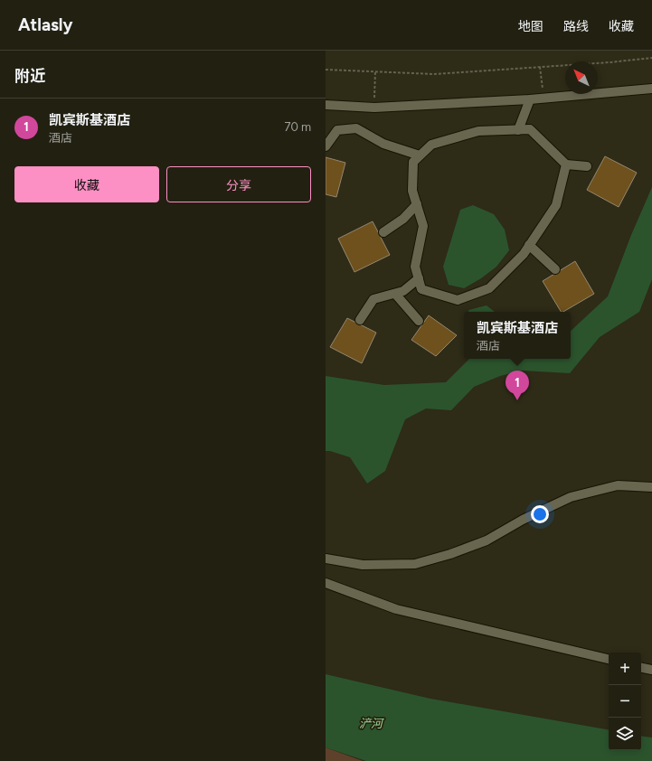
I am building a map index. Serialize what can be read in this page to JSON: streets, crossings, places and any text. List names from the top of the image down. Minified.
{"water":["浐河"],"north":"top left","page":{"header":"Atlasly","nav":["地图","路线","收藏"],"heading":"附近","list":[{"mark":"1","name":"凯宾斯基酒店","note":"酒店","value":"70 m"}],"buttons":["收藏","分享"],"popup":["凯宾斯基酒店","酒店"],"pins":"1","map_buttons":["+","−"]}}
